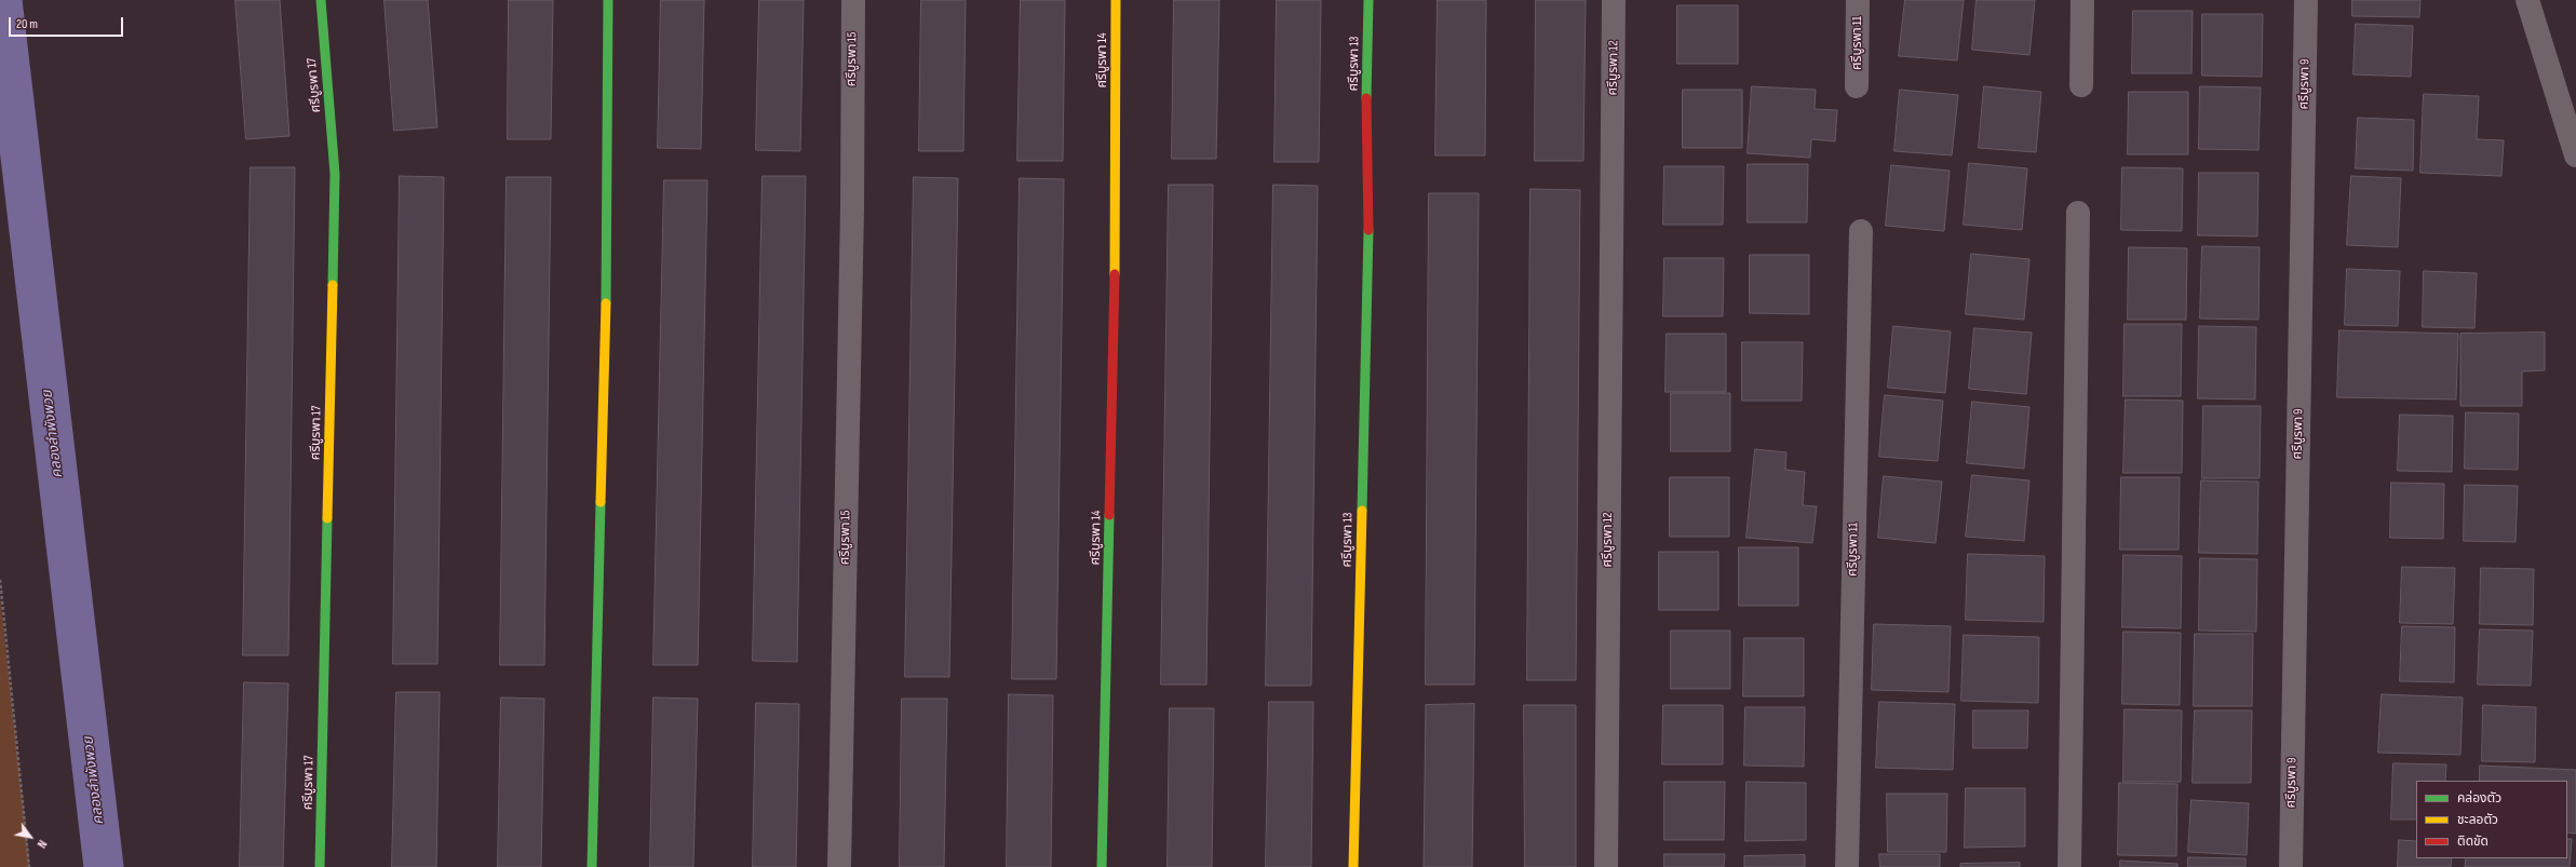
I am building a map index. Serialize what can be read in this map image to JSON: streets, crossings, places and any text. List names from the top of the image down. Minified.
{"streets":{"street":["ศรีบูรพา 11","ศรีบูรพา 15","ศรีบูรพา 14","ศรีบูรพา 13","ศรีบูรพา 12","ศรีบูรพา 9","ศรีบูรพา 17"]},"water":["คลองลำพังพวย"],"legend":["คล่องตัว","ชะลอตัว","ติดขัด"],"scale_bar":"20 m","north":"bottom right"}
